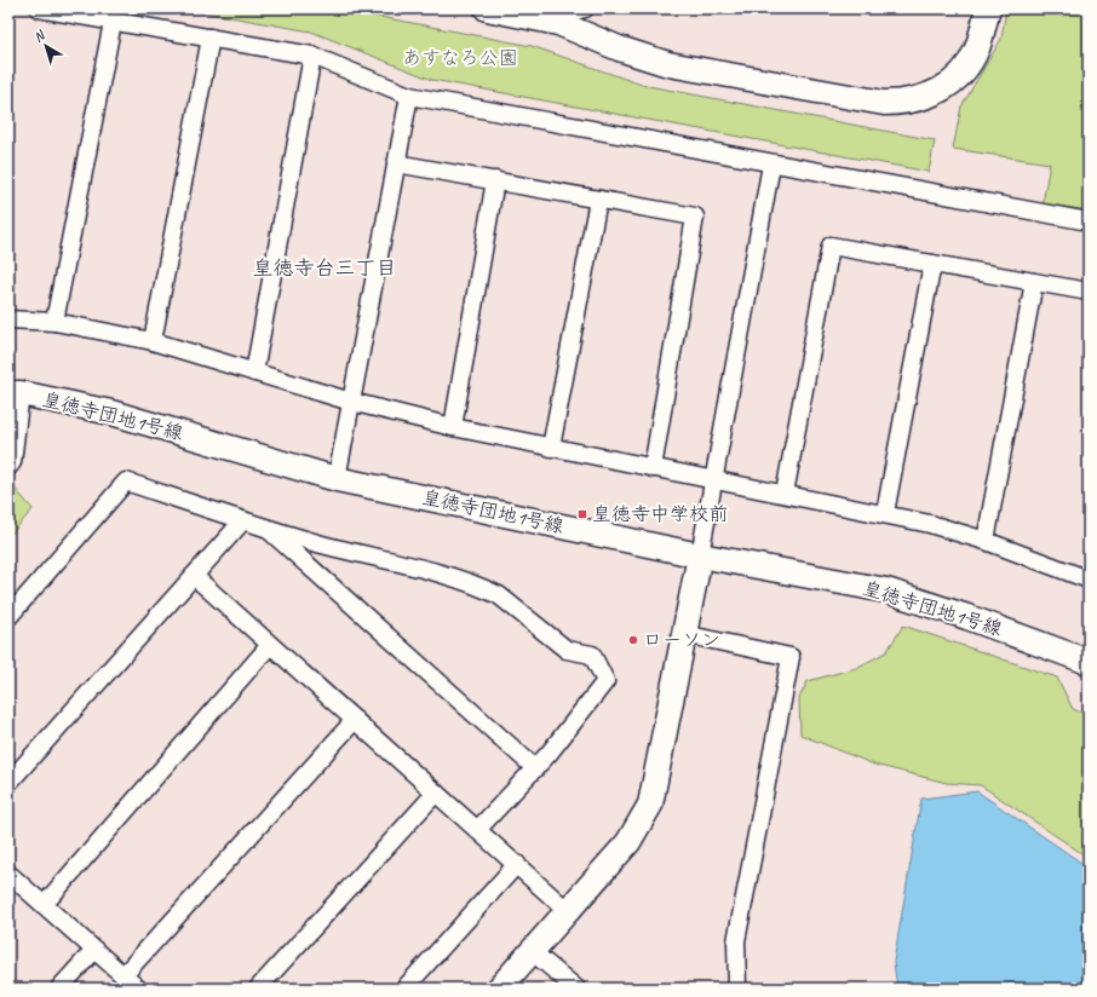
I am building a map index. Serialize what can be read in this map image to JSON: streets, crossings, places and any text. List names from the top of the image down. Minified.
{"streets":{"street":["皇徳寺団地1号線"]},"districts":["皇徳寺台三丁目"],"parks":["あすなろ公園"],"places":{"transit":["皇徳寺中学校前"],"other":["ローソン"]},"north":"top left"}
